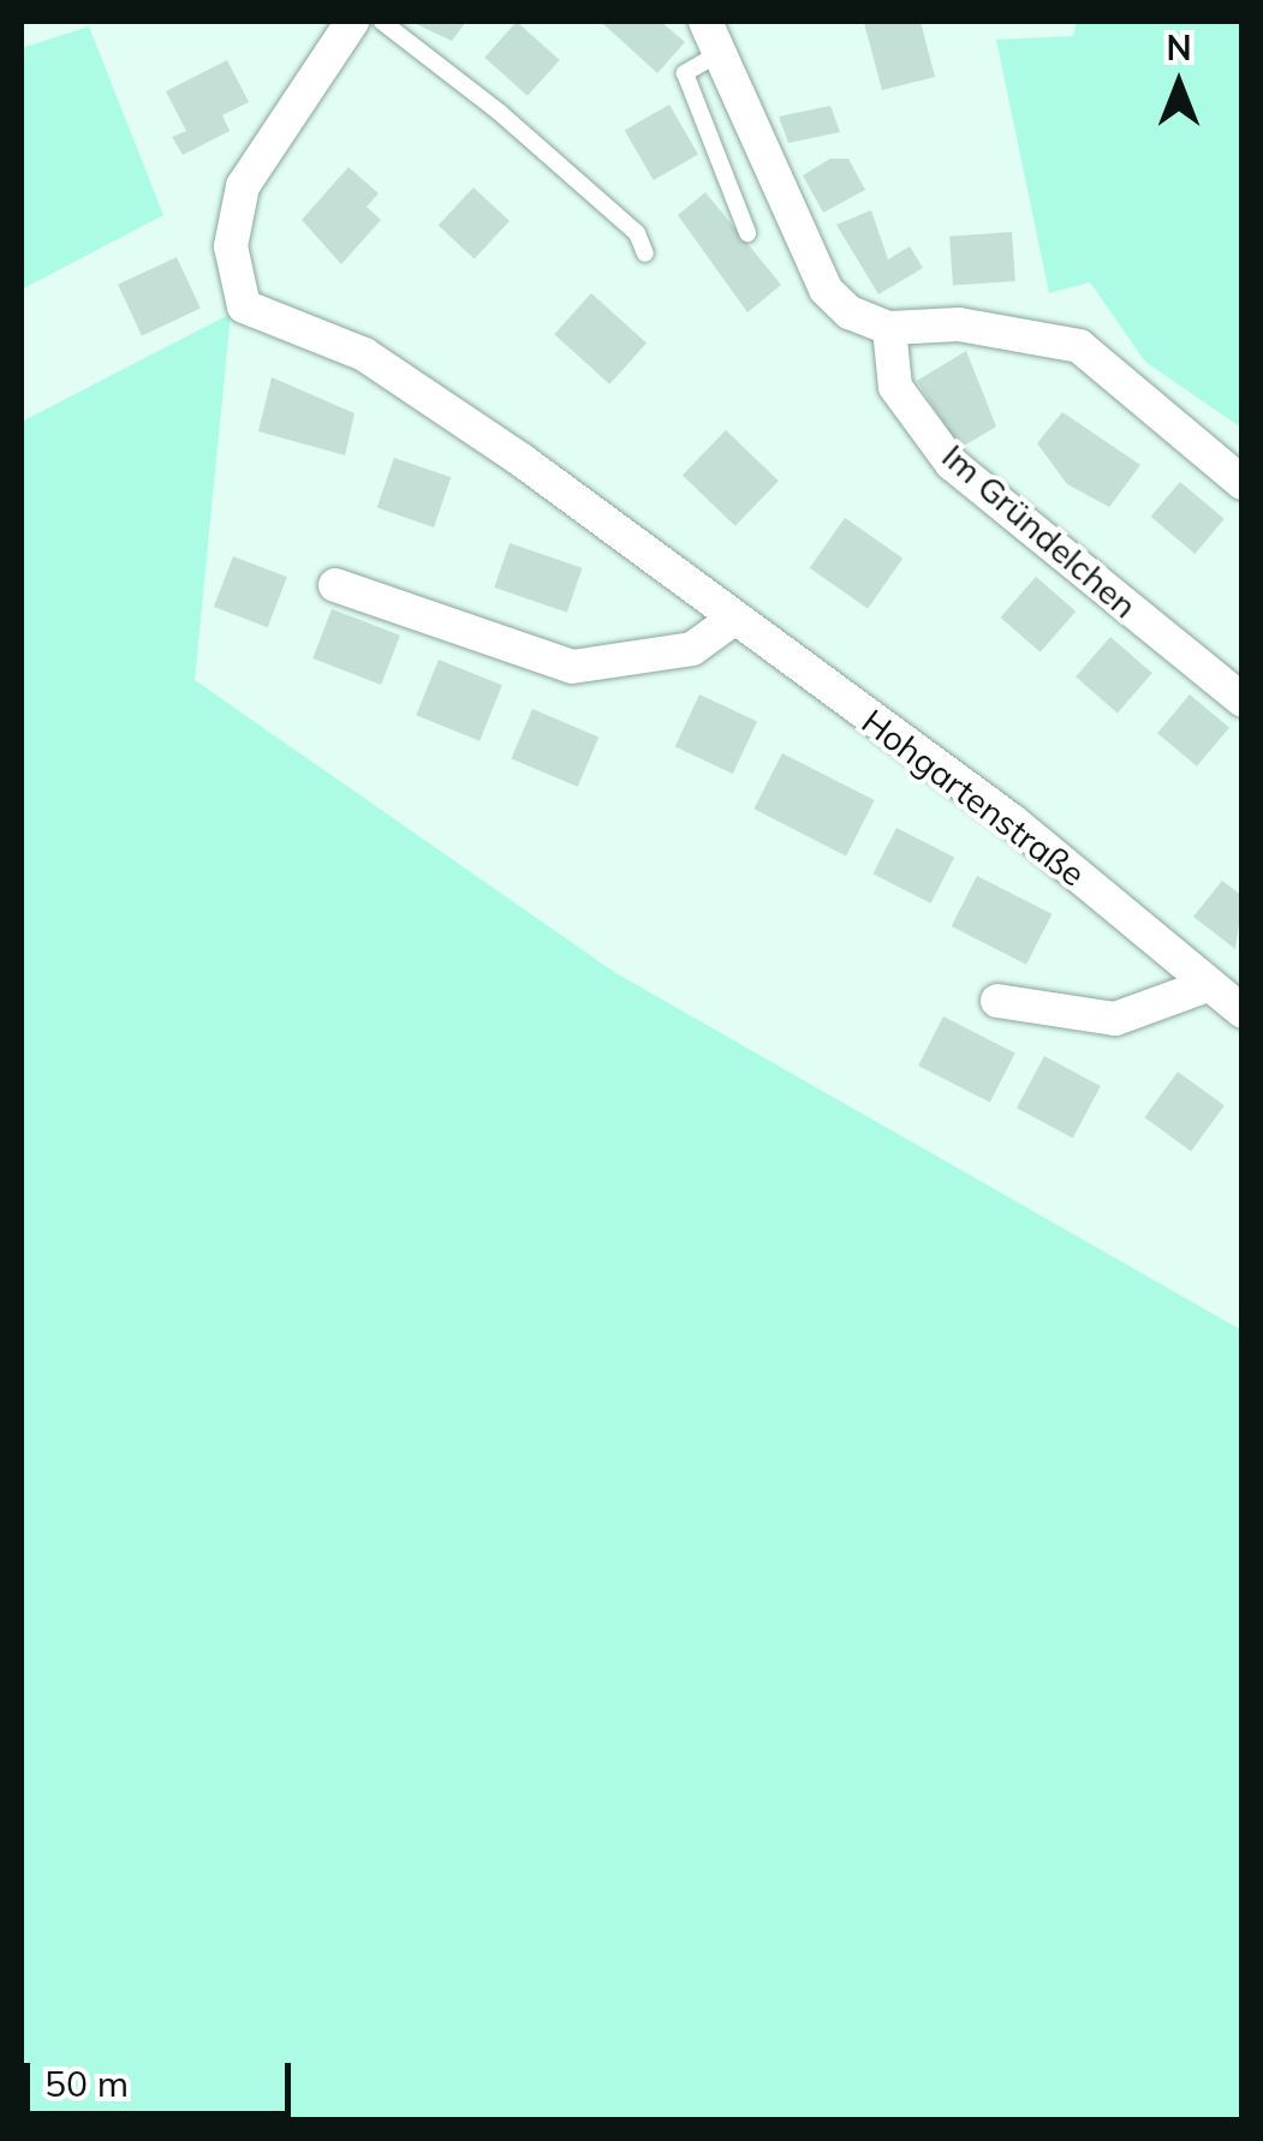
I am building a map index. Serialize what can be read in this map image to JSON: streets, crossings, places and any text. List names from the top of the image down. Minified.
{"streets":{"street":["Im Gründelchen","Hohgartenstraße"]},"scale_bar":"50 m","north":"top"}
